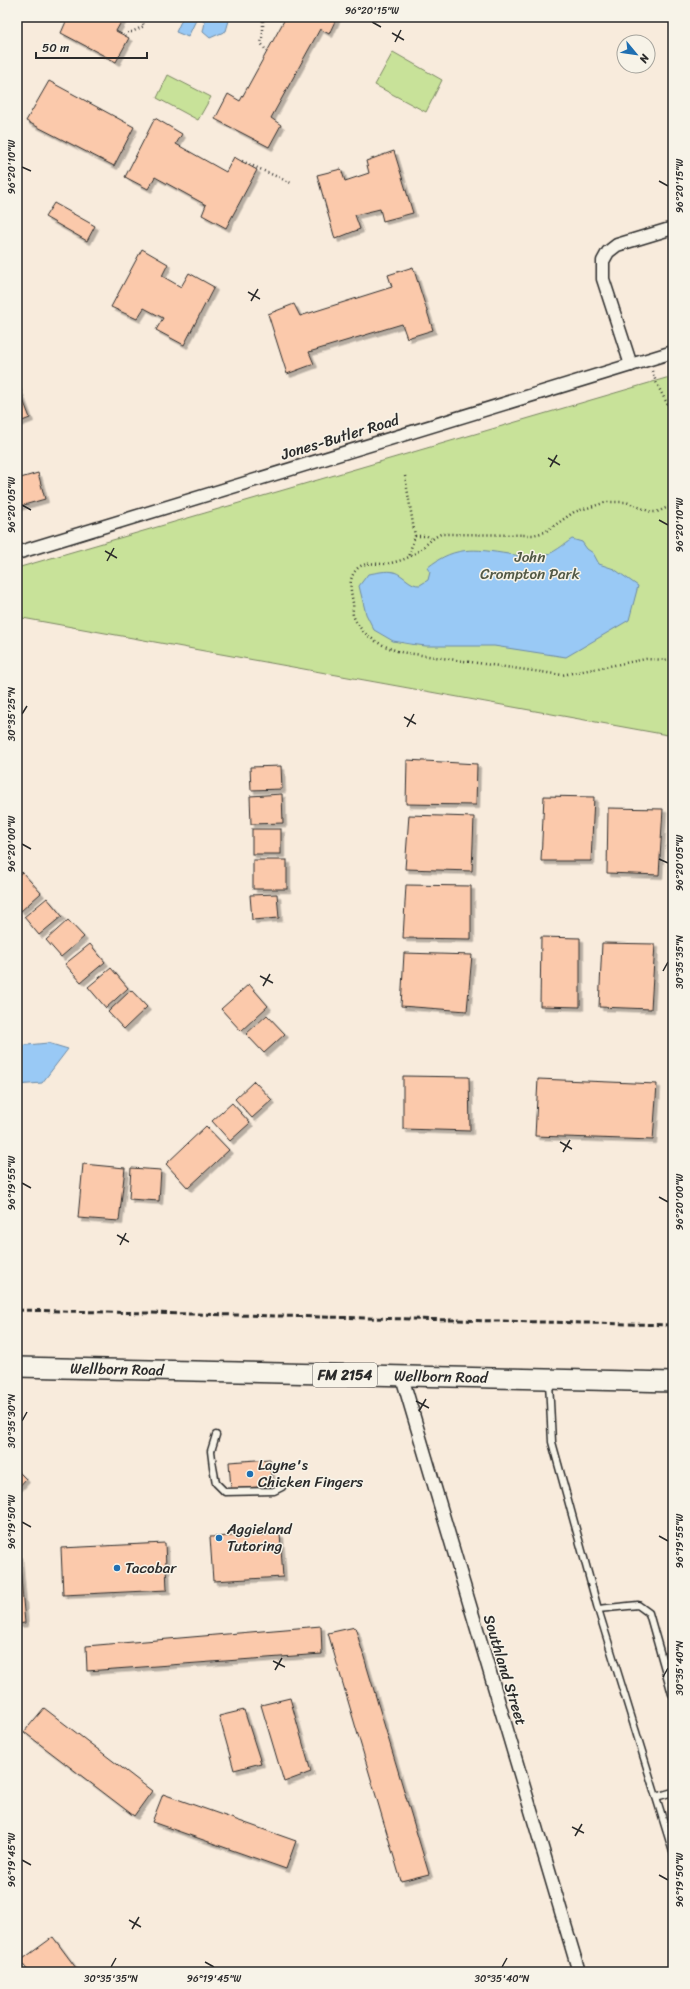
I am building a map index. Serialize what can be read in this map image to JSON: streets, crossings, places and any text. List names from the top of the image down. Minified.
{"streets":{"main road":["Wellborn Road","FM 2154"],"street":["Jones-Butler Road","Southland Street"]},"crossings":[["Wellborn Road","Southland Street"]],"parks":["John Crompton Park"],"places":["Layne's Chicken Fingers","Aggieland Tutoring","Tacobar"],"scale_bar":"50 m","north":"bottom right","coordinates":["96°20'15\"W","96°20'10\"W","96°20'05\"W","30°35'25\"N","96°20'00\"W","30°35'35\"N","96°19'55\"W","30°35'30\"N","96°19'50\"W","30°35'40\"N","96°19'45\"W"]}
